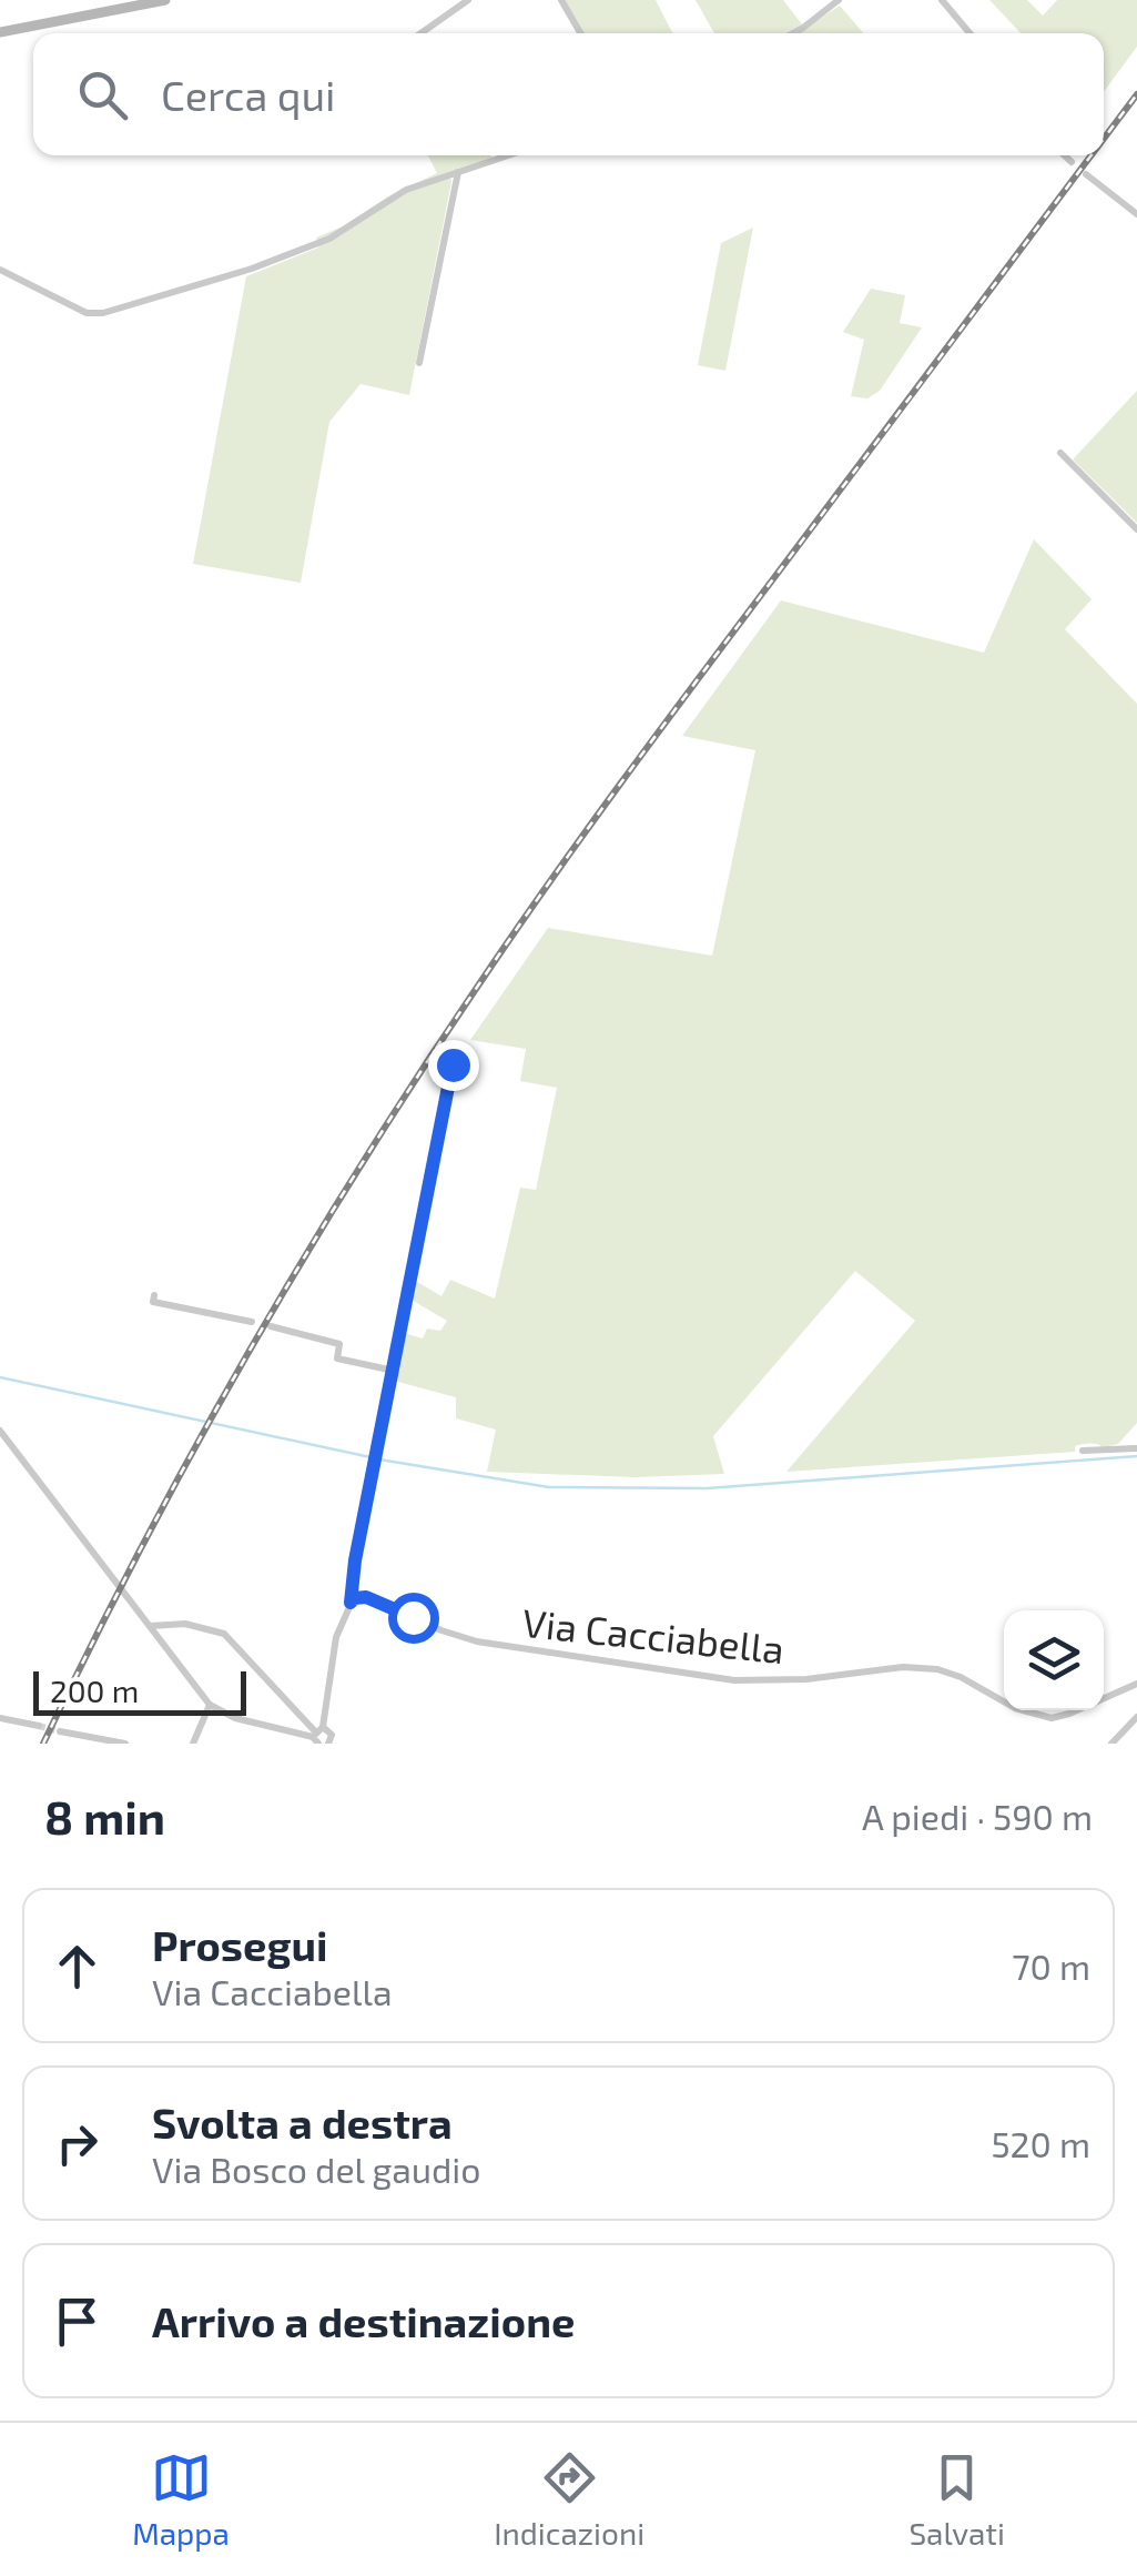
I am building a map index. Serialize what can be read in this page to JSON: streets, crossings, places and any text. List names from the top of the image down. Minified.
{"streets":{"street":["Via Cacciabella"]},"scale_bar":"200 m","page":{"search":"Cerca qui","scale":"200 m","heading":["8 min","A piedi · 590 m"],"list":[["Prosegui","Via Cacciabella","70 m"],["Svolta a destra","Via Bosco del gaudio","520 m"],"Arrivo a destinazione"],"nav":["Mappa","Indicazioni","Salvati"]}}
